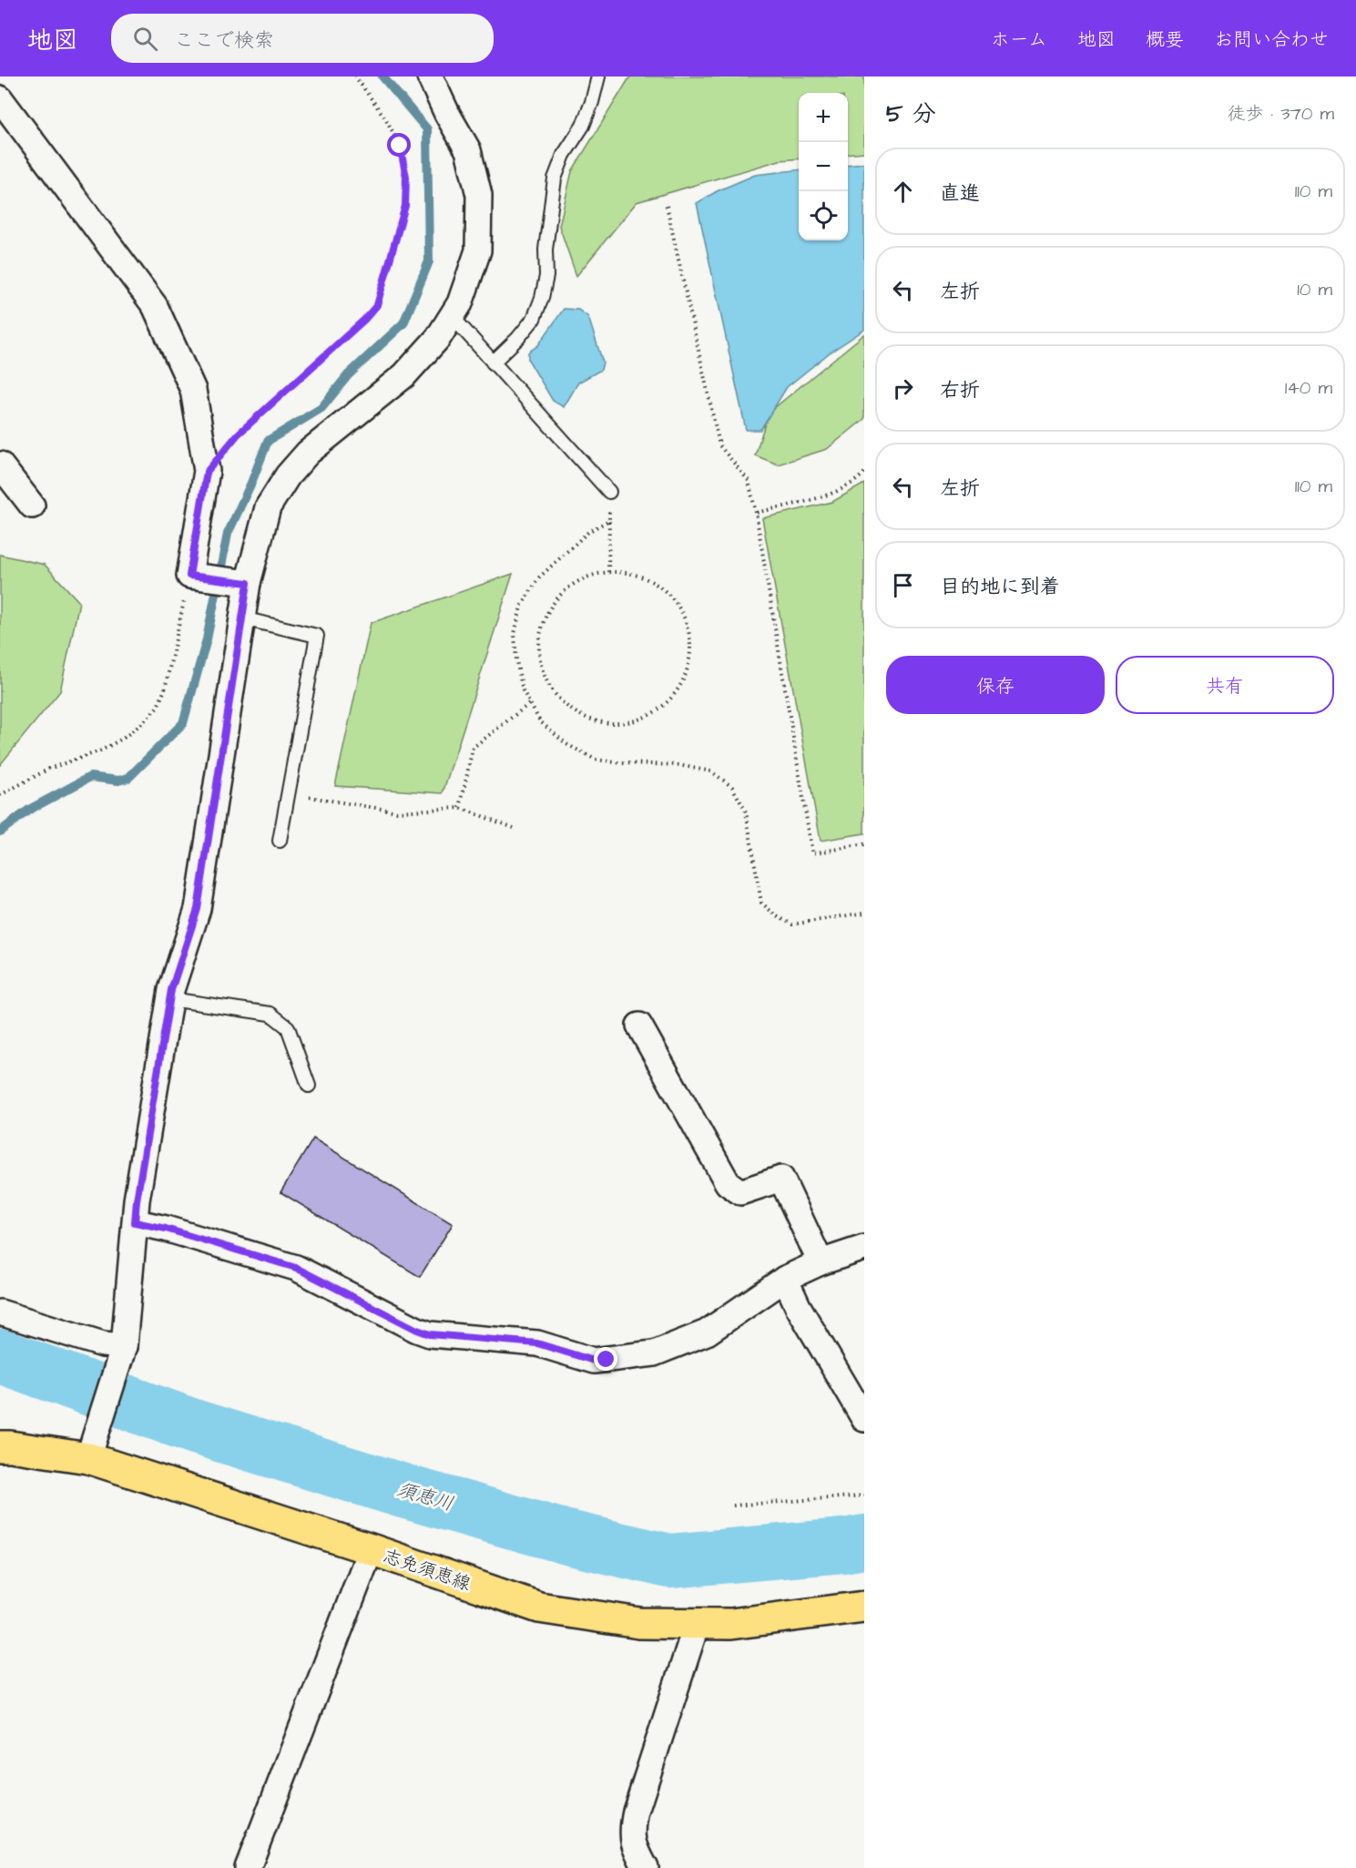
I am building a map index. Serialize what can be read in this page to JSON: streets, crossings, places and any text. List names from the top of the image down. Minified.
{"streets":{"main road":["志免須恵線"]},"water":["須恵川"],"page":{"header":"地図","search":"ここで検索","nav":["ホーム","地図","概要","お問い合わせ"],"heading":["5 分","徒歩 · 370 m"],"map_buttons":["+","−"],"list":[["直進","110 m"],["左折","10 m"],["右折","140 m"],["左折","110 m"],"目的地に到着"],"buttons":["保存","共有"]}}
